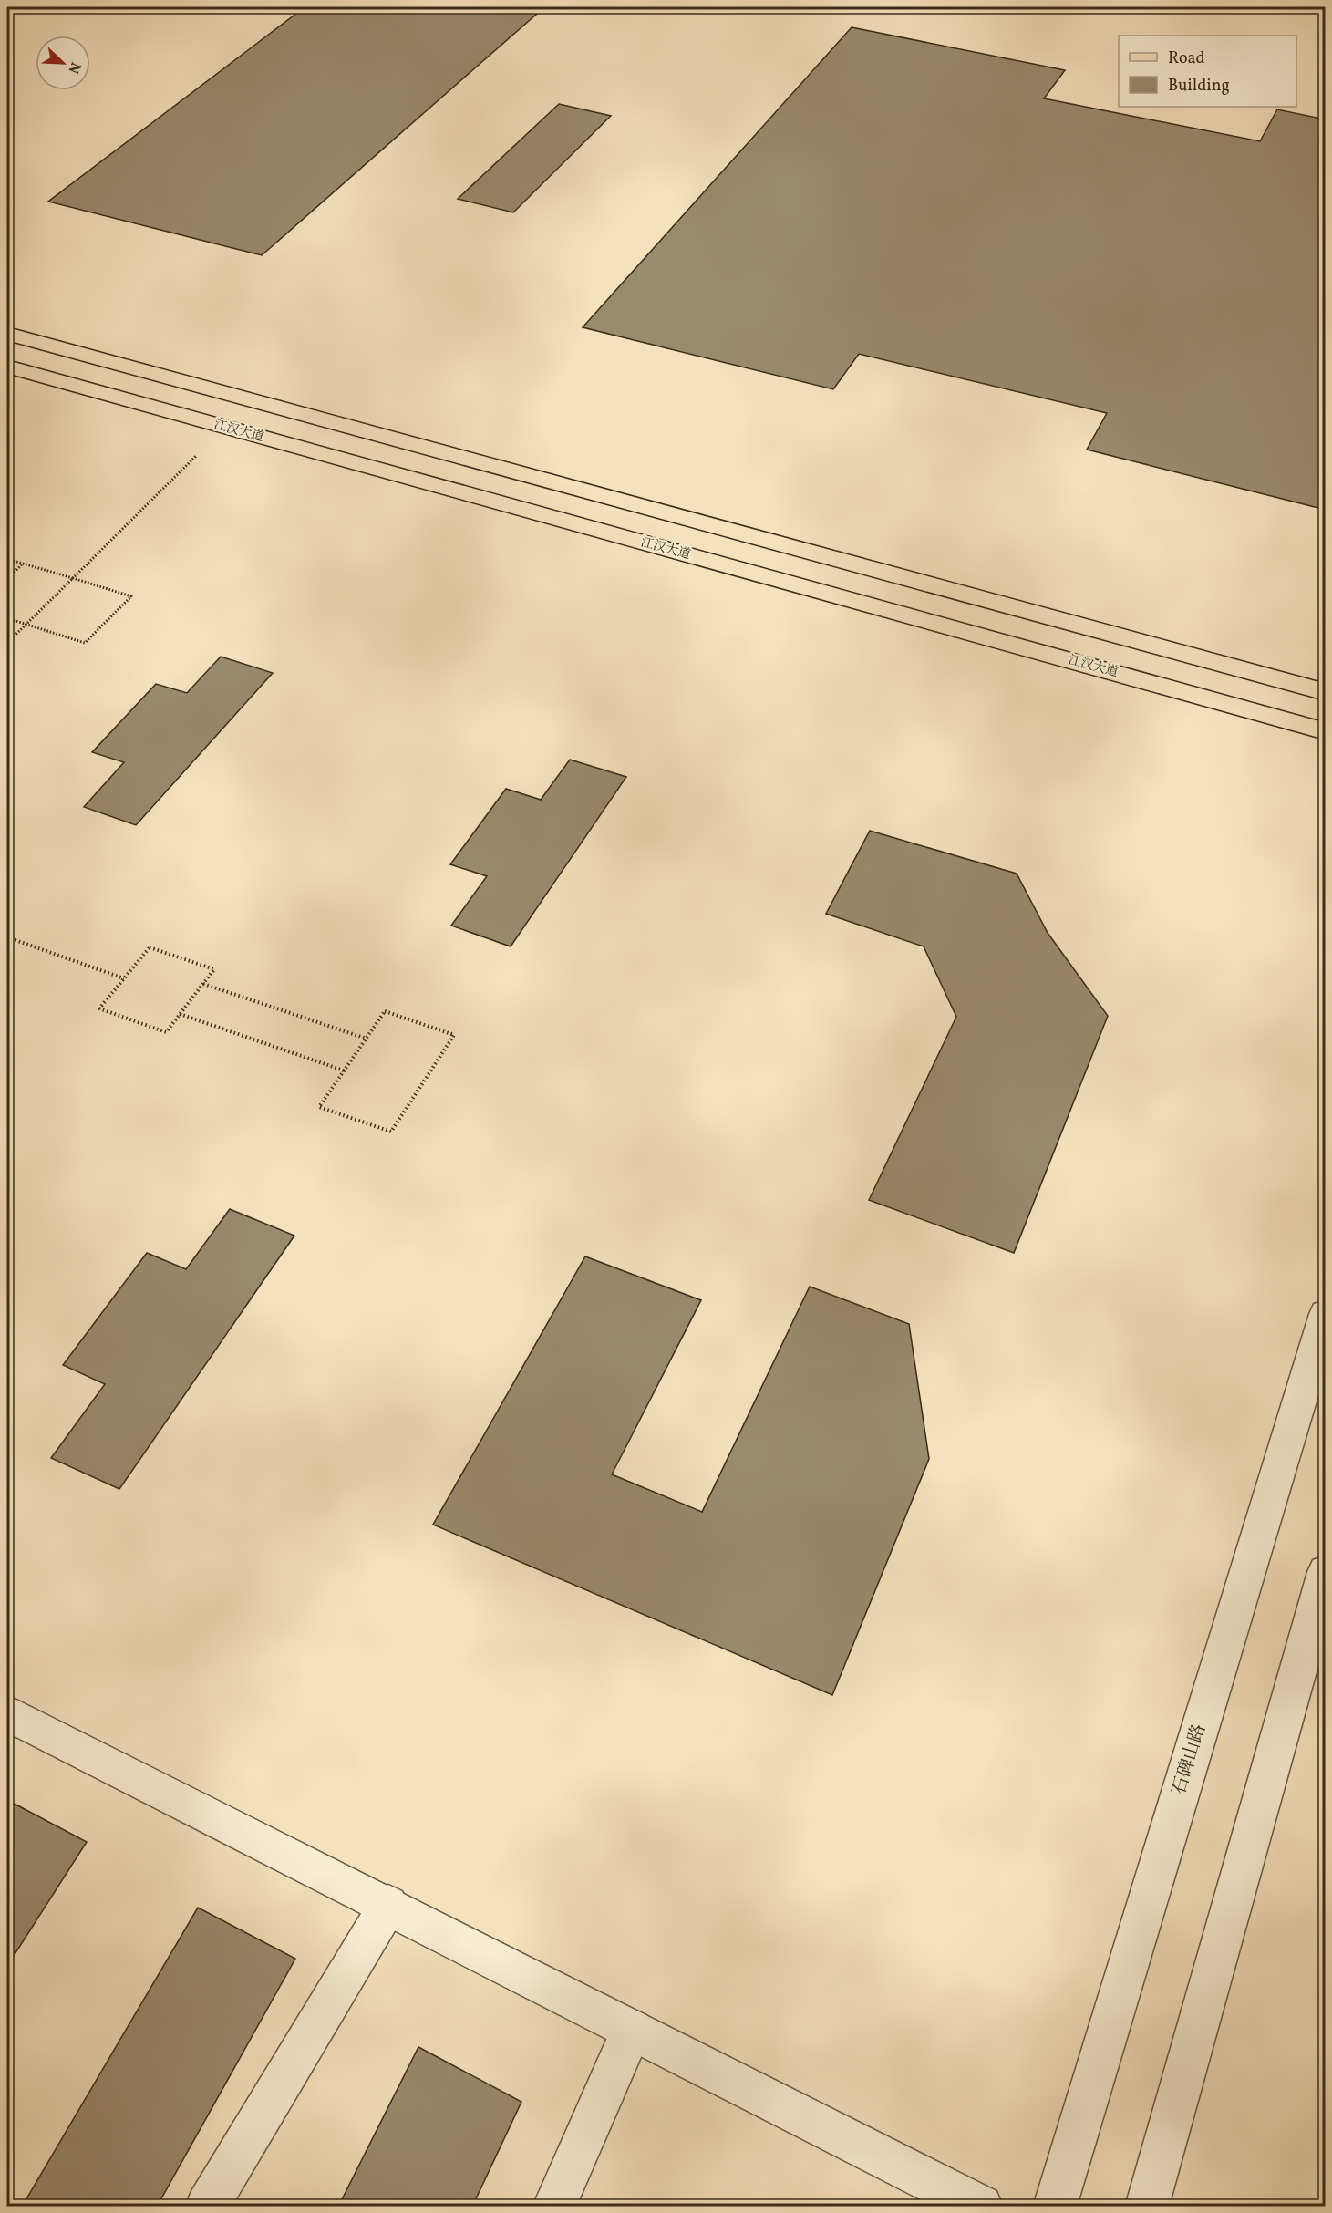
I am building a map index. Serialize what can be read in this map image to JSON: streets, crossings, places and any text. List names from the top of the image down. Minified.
{"streets":{"main road":["江汉大道"],"street":["石碑山路"]},"legend":["Road","Building"],"north":"bottom right"}
